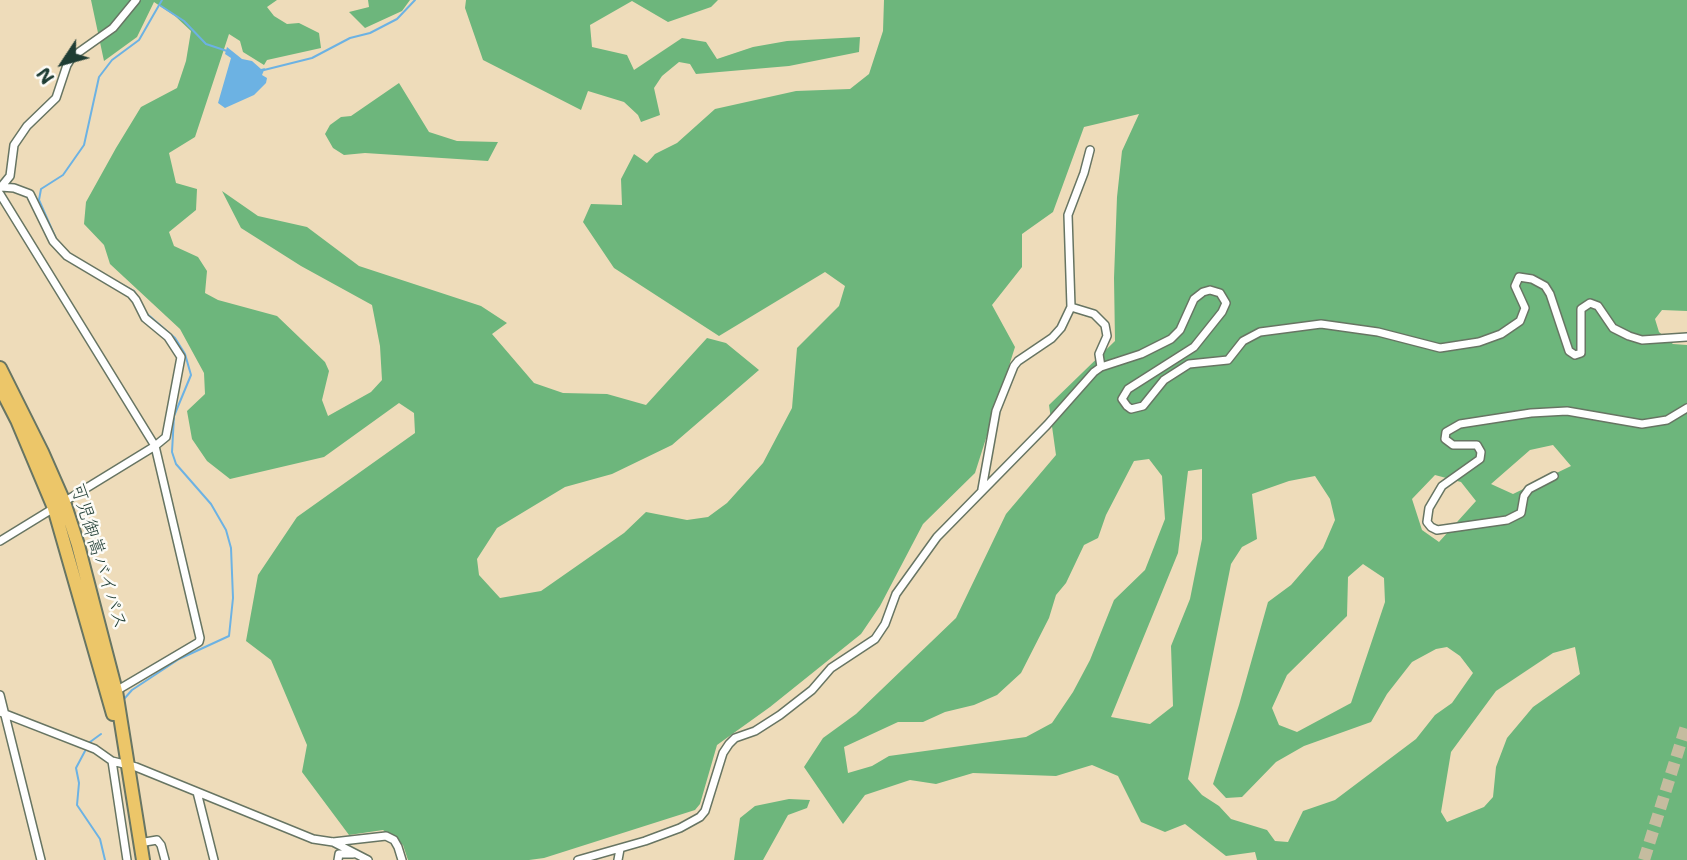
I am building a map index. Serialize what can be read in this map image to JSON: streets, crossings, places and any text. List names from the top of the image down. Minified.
{"streets":{"highway":["可児御嵩バイパス"]},"north":"bottom left"}
